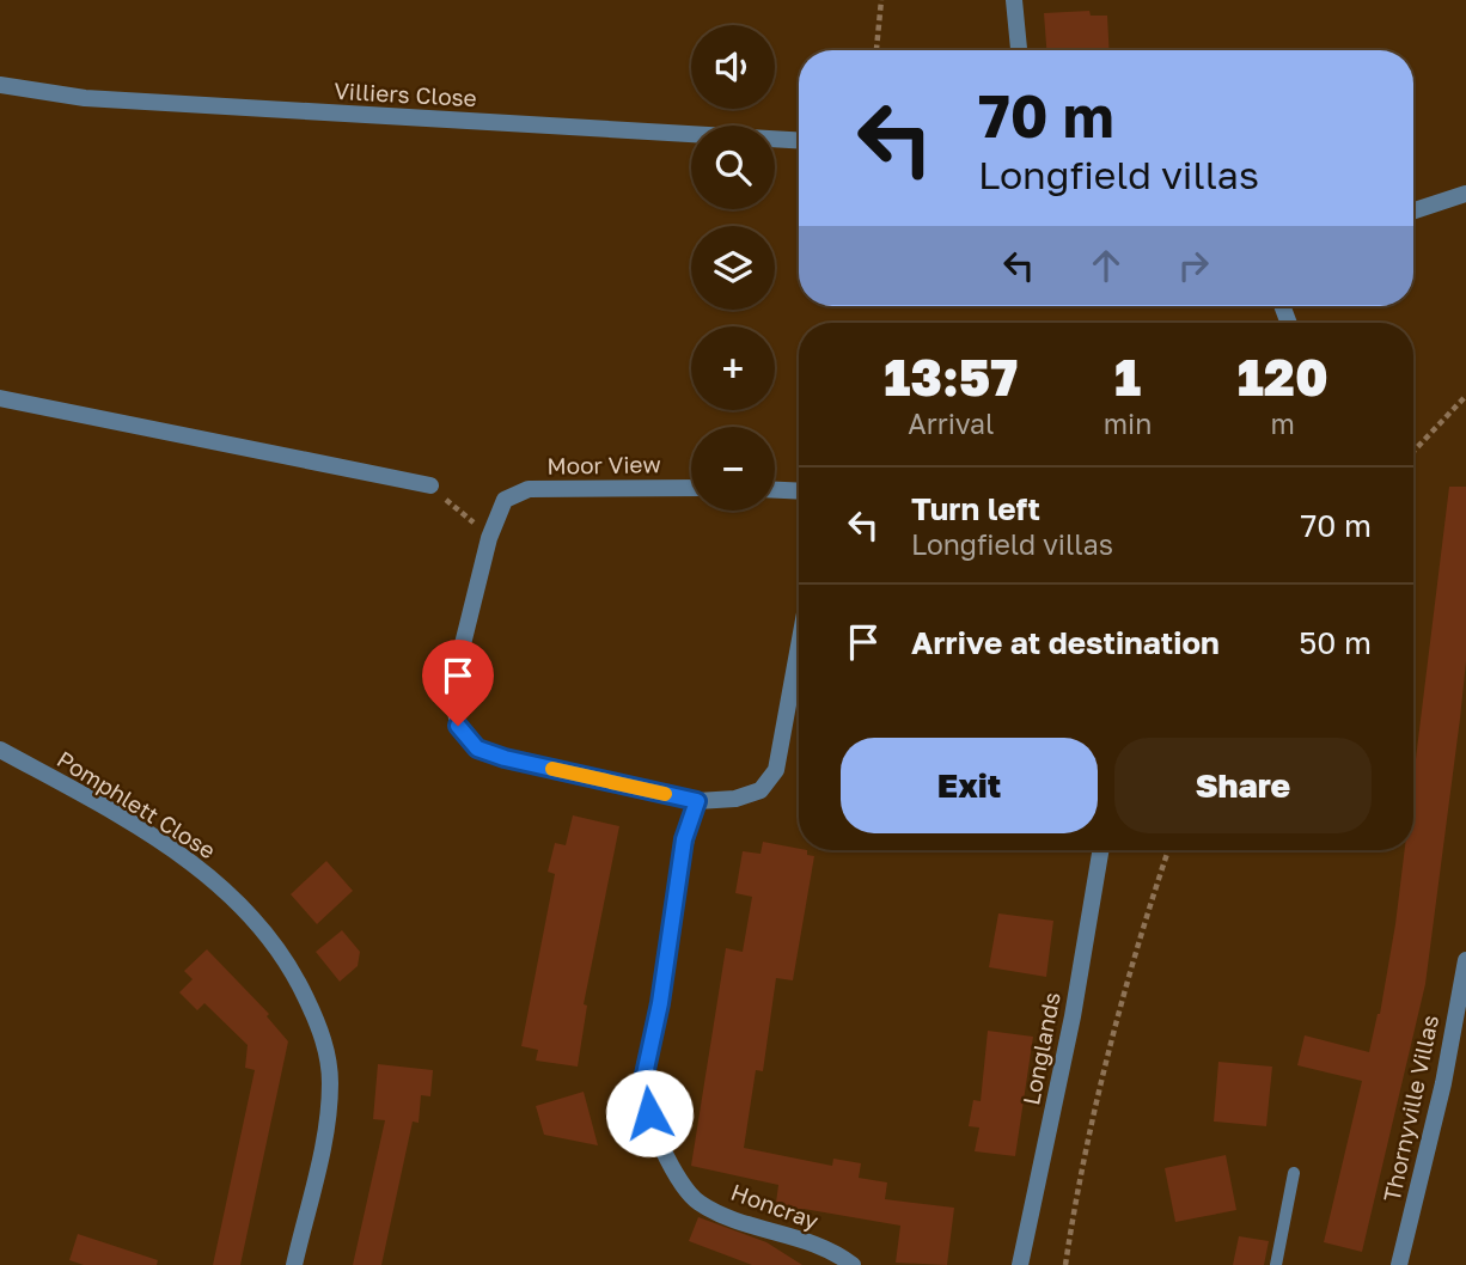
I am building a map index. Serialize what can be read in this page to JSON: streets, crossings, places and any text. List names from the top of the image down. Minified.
{"streets":{"street":["Villiers Close","Moor View","Pomphlett Close","Longlands","Thornyville Villas","Honcray"]},"page":{"map_buttons":["+","−"],"turn":["70 m","Longfield villas"],"eta":["13:57","Arrival","1","min","120","m"],"list":[{"name":"Turn left","note":"Longfield villas","value":"70 m"},{"name":"Arrive at destination","value":"50 m"}],"buttons":["Exit","Share"]}}
